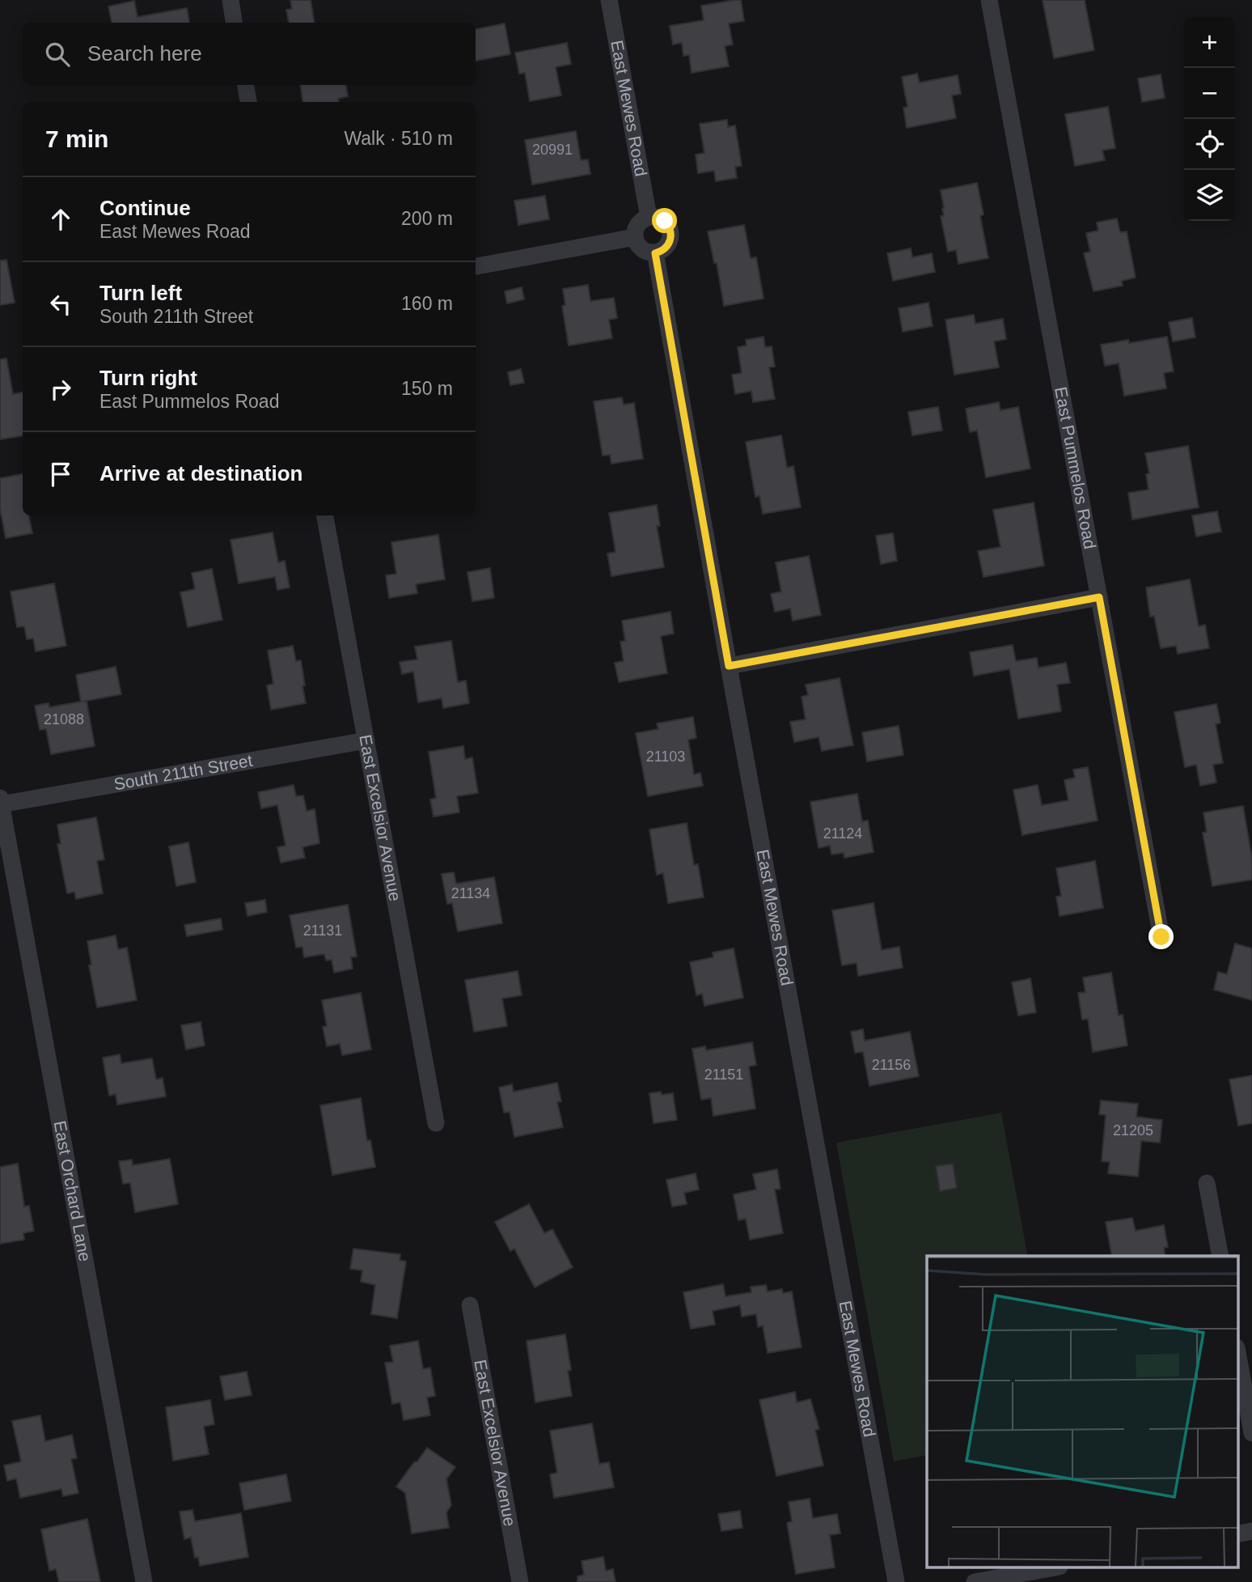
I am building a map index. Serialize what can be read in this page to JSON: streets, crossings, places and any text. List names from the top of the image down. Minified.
{"streets":{"street":["East Mewes Road","East Pummelos Road","South 211th Street","East Excelsior Avenue","East Orchard Lane"]},"crossings":[["South 211th Street","East Excelsior Avenue"],["South 211th Street","East Orchard Lane"]],"house_numbers":["20991","21088","21103","21124","21134","21131","21156","21151","21205"],"page":{"map_buttons":["+","−"],"search":"Search here","heading":["7 min","Walk · 510 m"],"list":[["Continue","East Mewes Road","200 m"],["Turn left","South 211th Street","160 m"],["Turn right","East Pummelos Road","150 m"],"Arrive at destination"]}}
